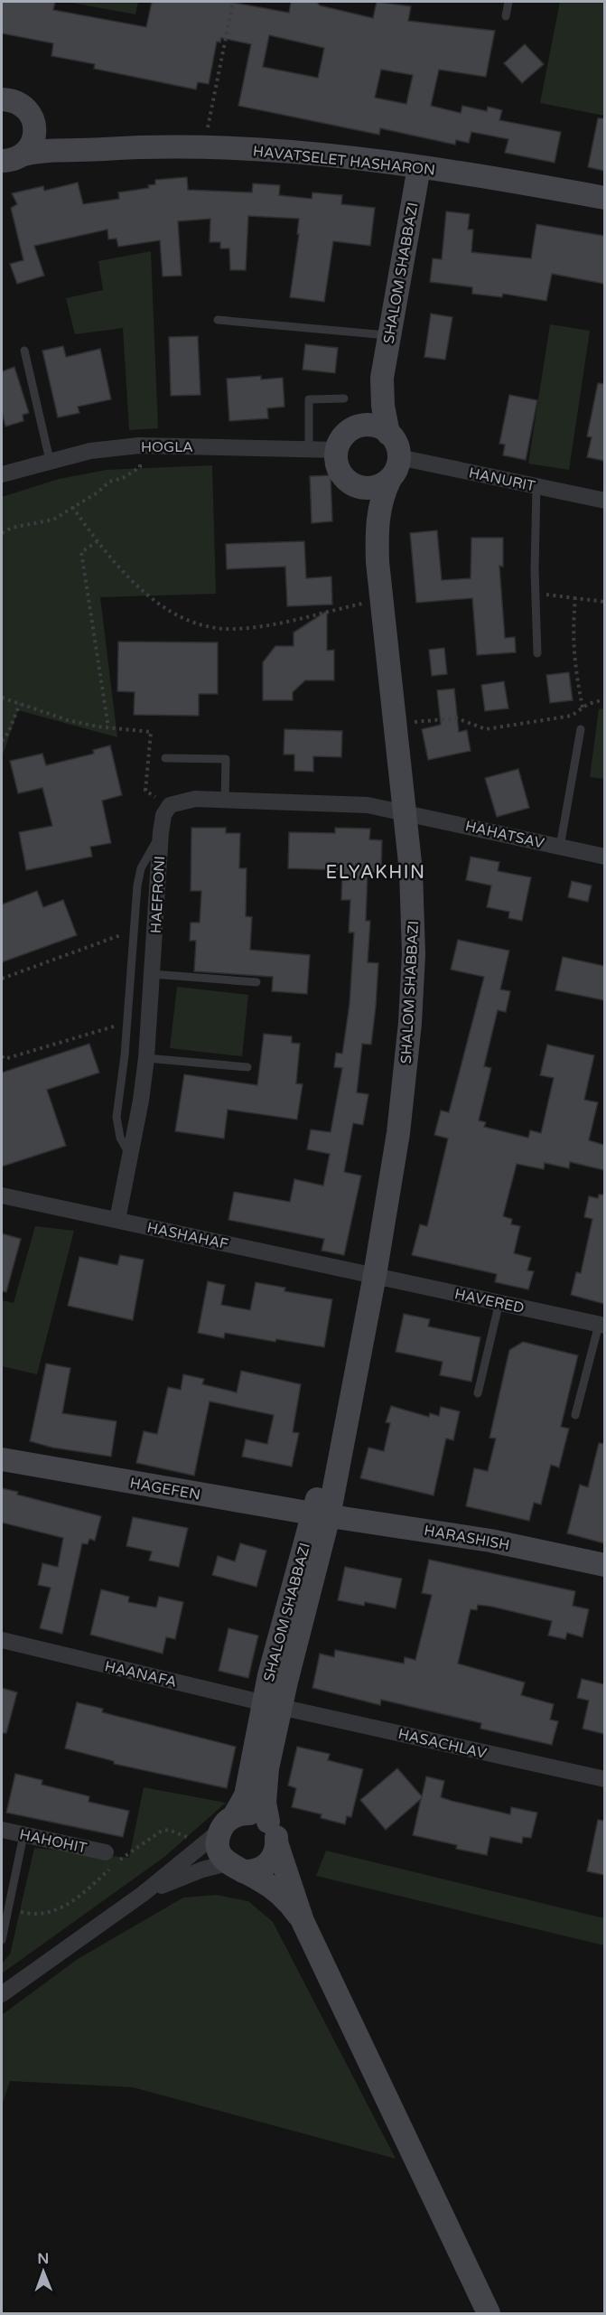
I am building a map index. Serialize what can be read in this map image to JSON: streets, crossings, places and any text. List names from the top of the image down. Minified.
{"streets":{"street":["HAVATSELET HASHARON","SHALOM SHABBAZI","HOGLA","HANURIT","HAHATSAV","HAEFRONI","HASHAHAF","HAVERED","HAGEFEN","HARASHISH","HAANAFA","HASACHLAV","HAHOHIT"]},"crossings":[["HAVATSELET HASHARON","SHALOM SHABBAZI"],["SHALOM SHABBAZI","HOGLA"],["SHALOM SHABBAZI","HANURIT"],["SHALOM SHABBAZI","HAHATSAV"],["SHALOM SHABBAZI","HASHAHAF"],["SHALOM SHABBAZI","HAVERED"],["SHALOM SHABBAZI","HAGEFEN"],["SHALOM SHABBAZI","HARASHISH"],["SHALOM SHABBAZI","HAANAFA"],["SHALOM SHABBAZI","HASACHLAV"],["HOGLA","HANURIT"],["HAEFRONI","HASHAHAF"],["HASHAHAF","HAVERED"],["HAGEFEN","HARASHISH"],["HAANAFA","HASACHLAV"]],"districts":["ELYAKHIN"],"north":"top"}
